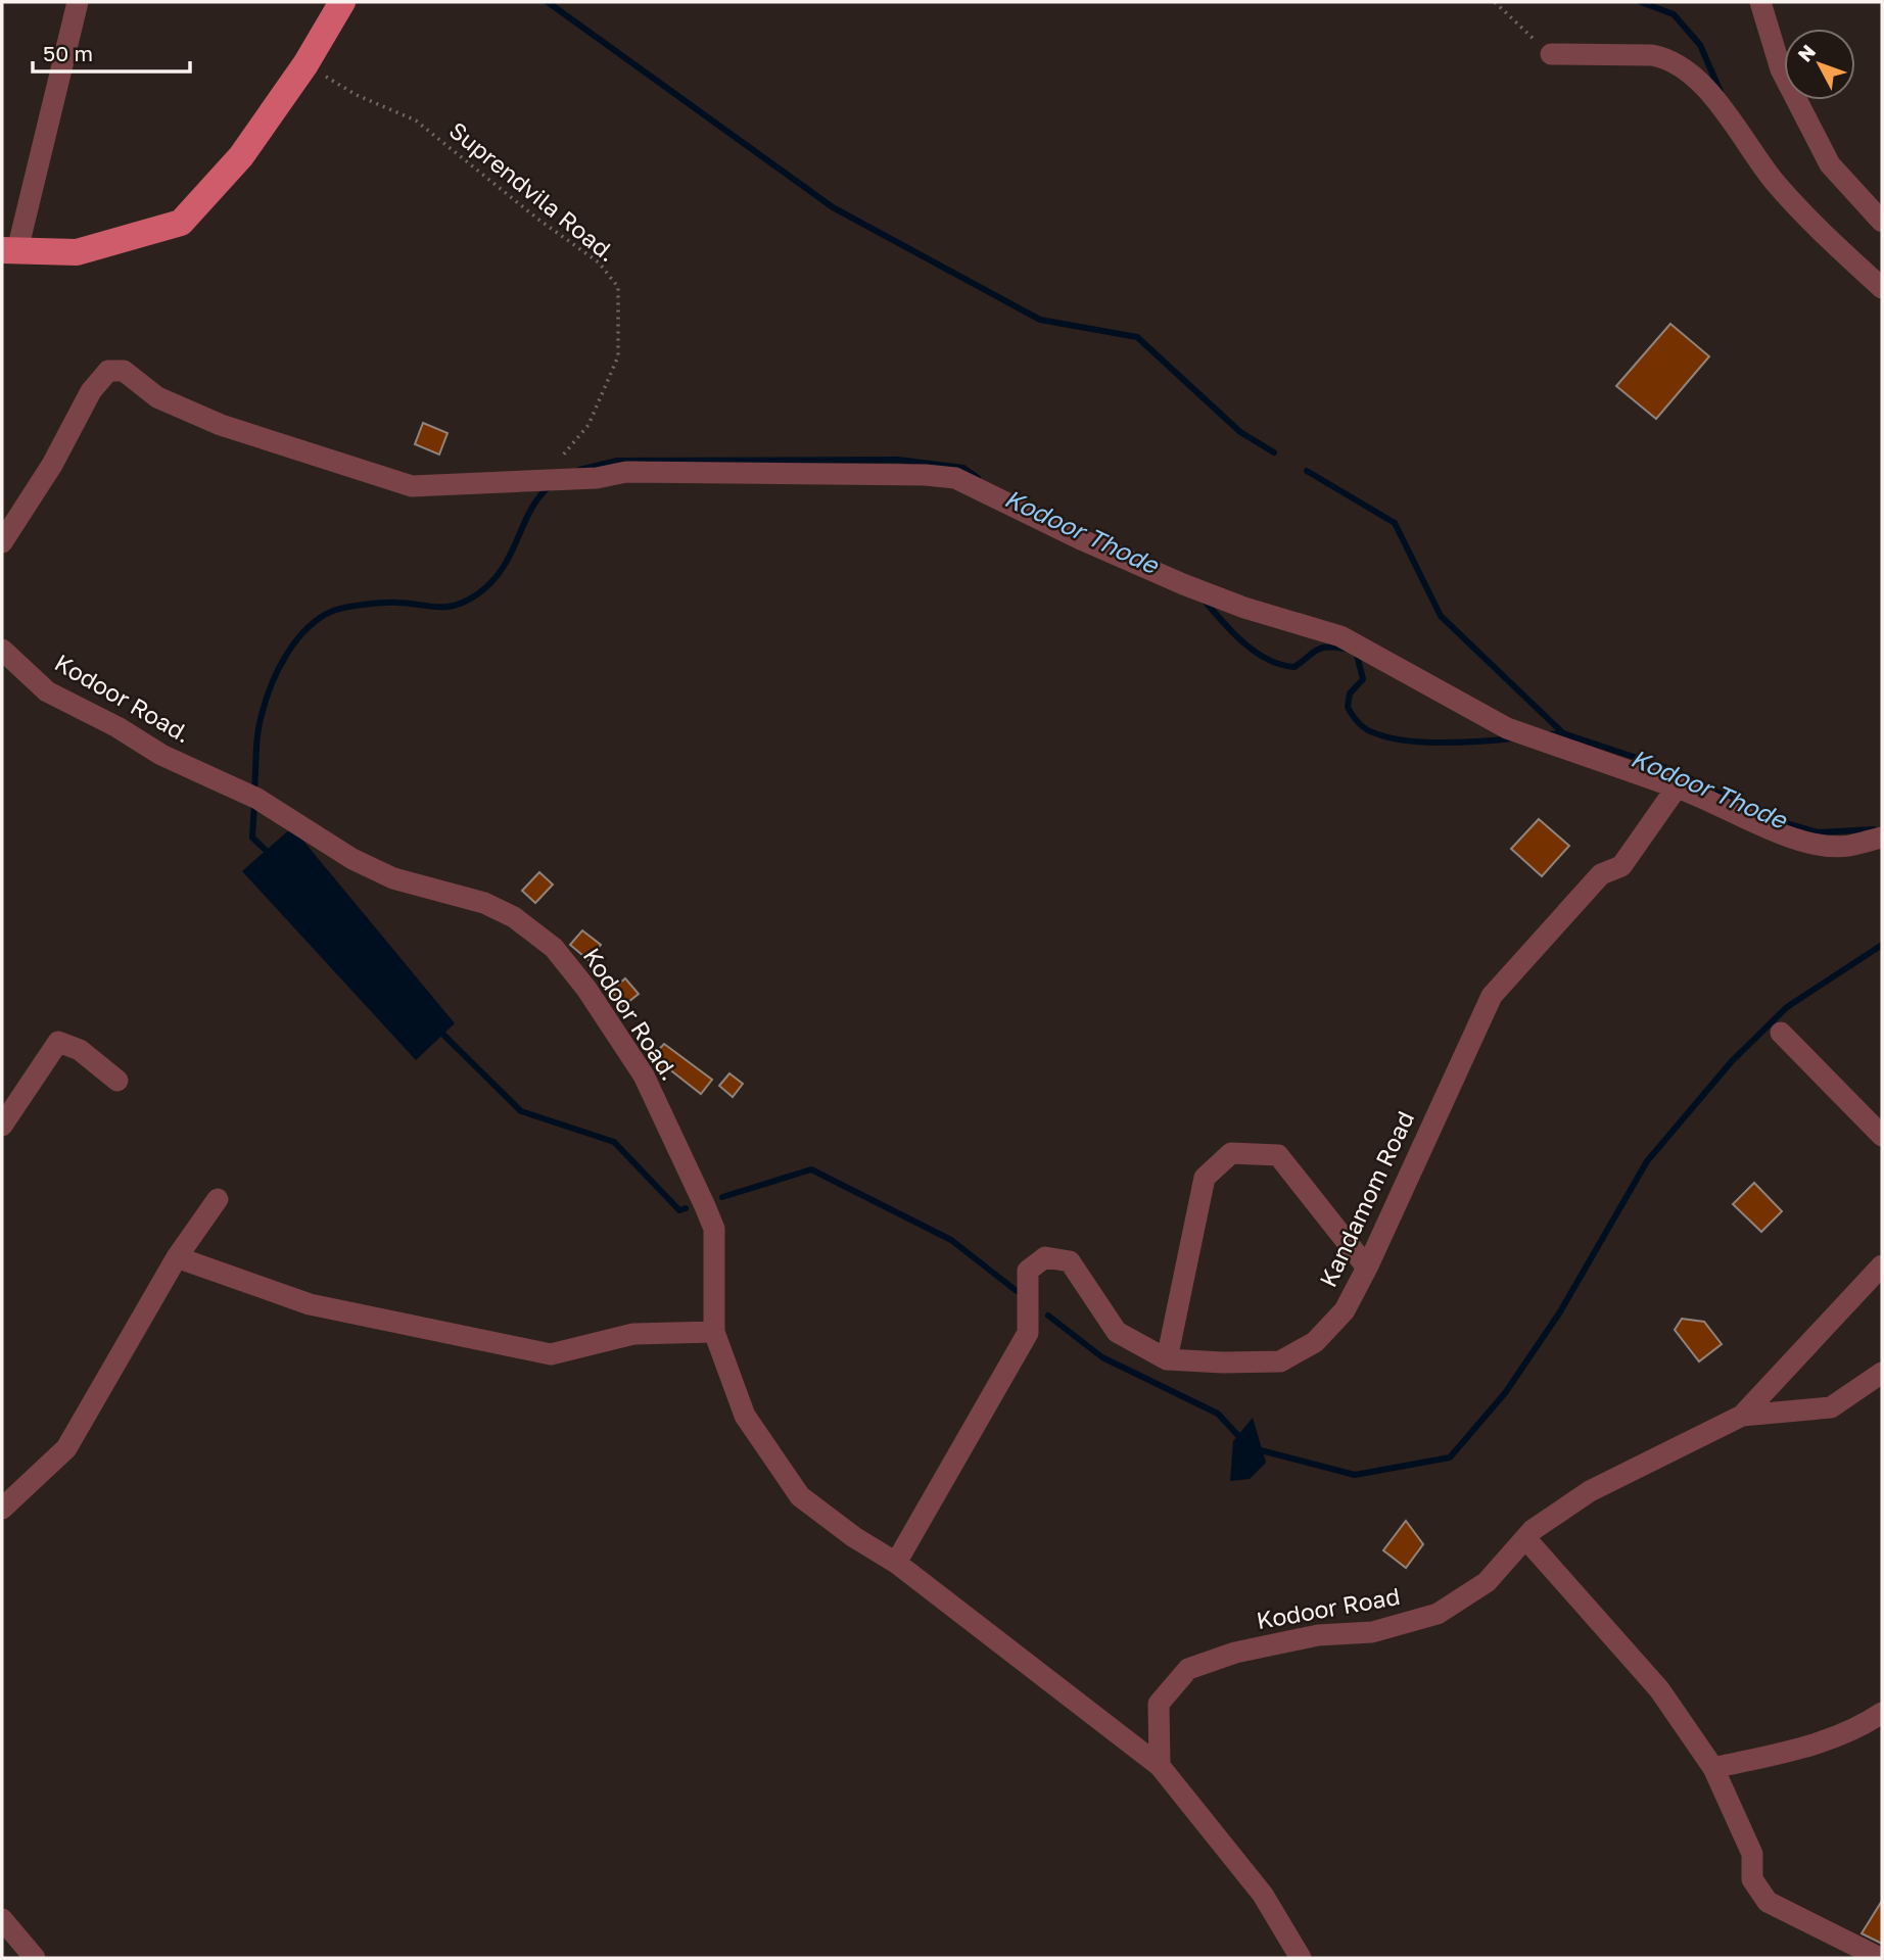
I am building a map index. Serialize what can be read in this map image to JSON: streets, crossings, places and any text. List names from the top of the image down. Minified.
{"streets":{"street":["Kodoor Road.","Kandamom Road","Kodoor Road"],"path":["Suprendvila Road."]},"crossings":[["Kodoor Road.","Kandamom Road"],["Kodoor Road.","Kodoor Road"]],"water":["Kodoor Thode"],"scale_bar":"50 m","north":"top left"}
